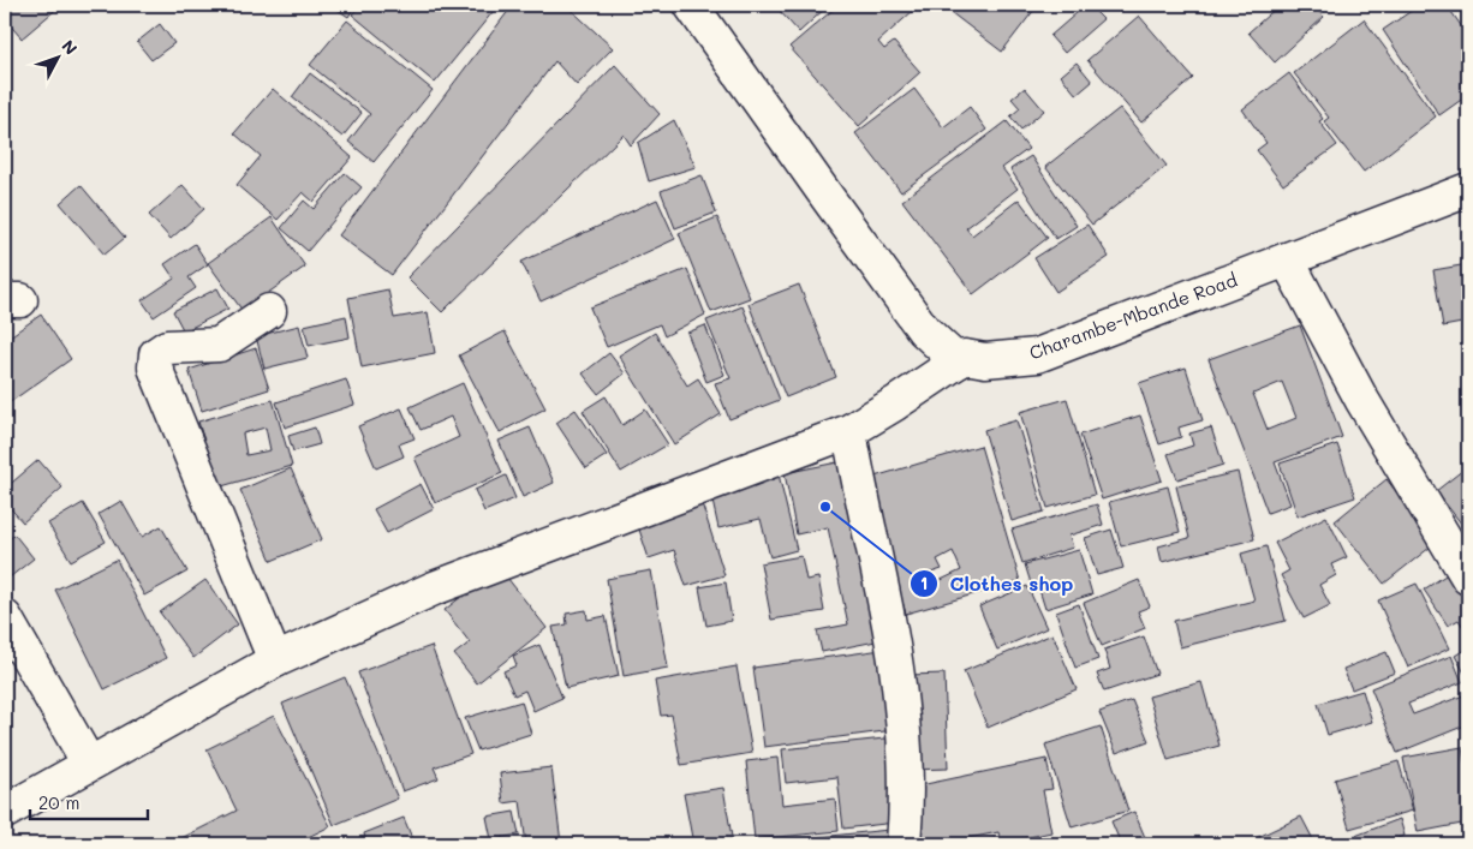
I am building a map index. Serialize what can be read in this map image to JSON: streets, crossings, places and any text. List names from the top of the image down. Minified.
{"streets":{"street":["Charambe-Mbande Road"]},"places":["Clothes shop"],"scale_bar":"20 m","north":"top right"}
